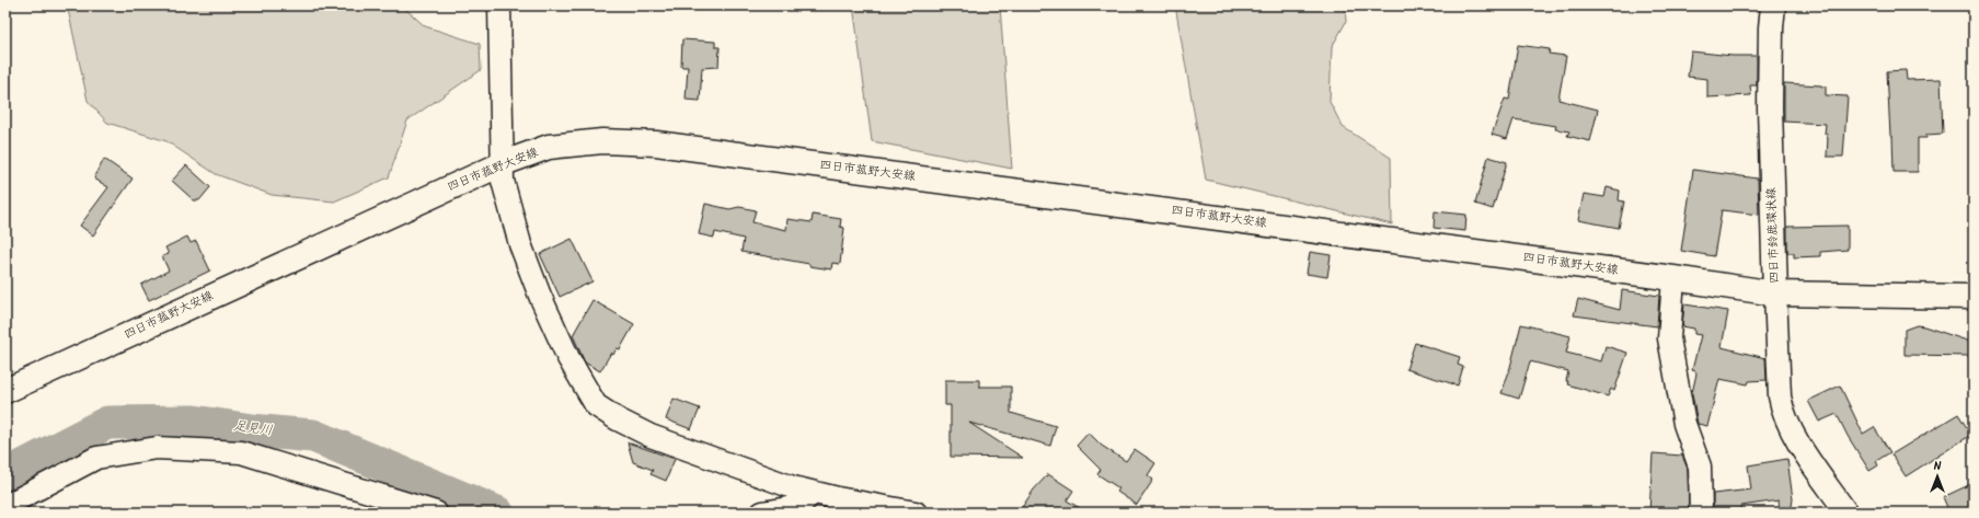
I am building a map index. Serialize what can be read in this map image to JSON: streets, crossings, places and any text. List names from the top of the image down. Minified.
{"streets":{"main road":["四日市菰野大安線","四日市鈴鹿環状線"]},"crossings":[["四日市菰野大安線","四日市鈴鹿環状線"]],"water":["足見川"],"north":"top"}
